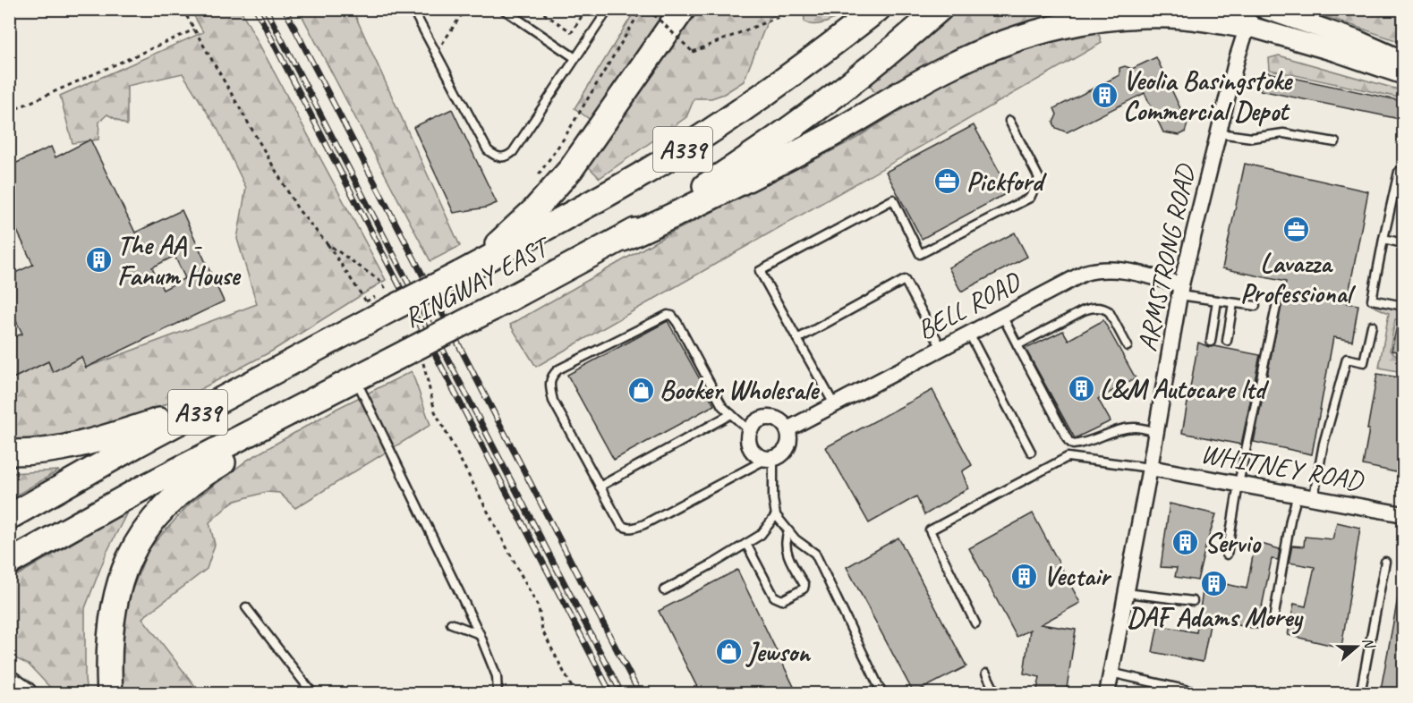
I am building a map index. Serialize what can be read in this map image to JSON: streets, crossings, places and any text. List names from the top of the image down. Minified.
{"streets":{"highway":["A339","RINGWAY EAST"],"street":["ARMSTRONG ROAD","BELL ROAD","WHITNEY ROAD"]},"crossings":[["ARMSTRONG ROAD","BELL ROAD"],["ARMSTRONG ROAD","WHITNEY ROAD"]],"places":{"building":["Veolia Basingstoke Commercial Depot","The AA - Fanum House","L&M Autocare ltd","Servio","Vectair","DAF Adams Morey"],"office":["Pickford","Lavazza Professional"],"shop":["Booker Wholesale","Jewson"]},"north":"right"}
